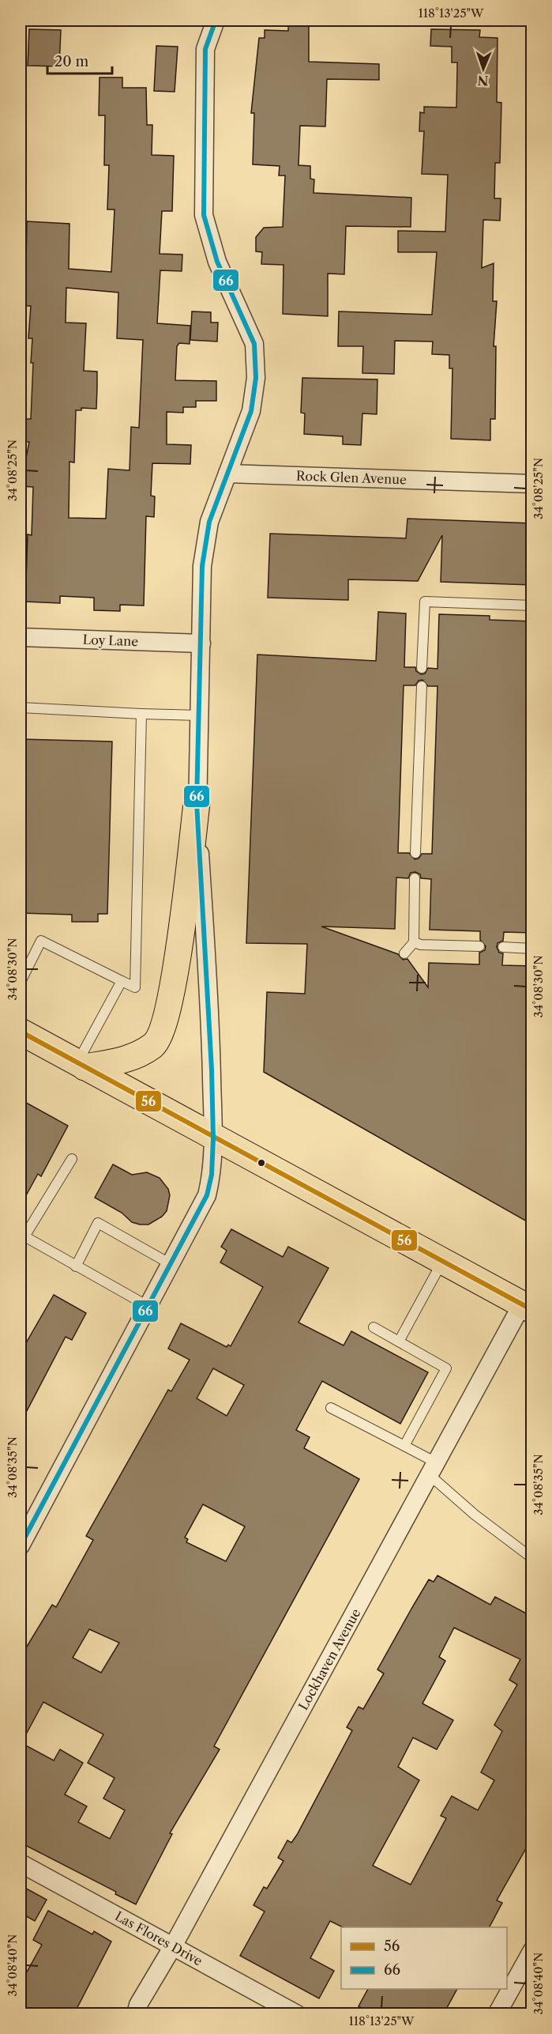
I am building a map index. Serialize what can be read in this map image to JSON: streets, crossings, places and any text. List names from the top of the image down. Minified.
{"streets":{"street":["Rock Glen Avenue","Loy Lane","Lockhaven Avenue","Las Flores Drive"]},"crossings":[["Lockhaven Avenue","Las Flores Drive"]],"lines":["transit line 66","transit line 56"],"legend":["56","66"],"scale_bar":"20 m","north":"bottom","coordinates":["118°13'25\"W","34°08'25\"N","34°08'30\"N","34°08'35\"N","34°08'40\"N"]}
